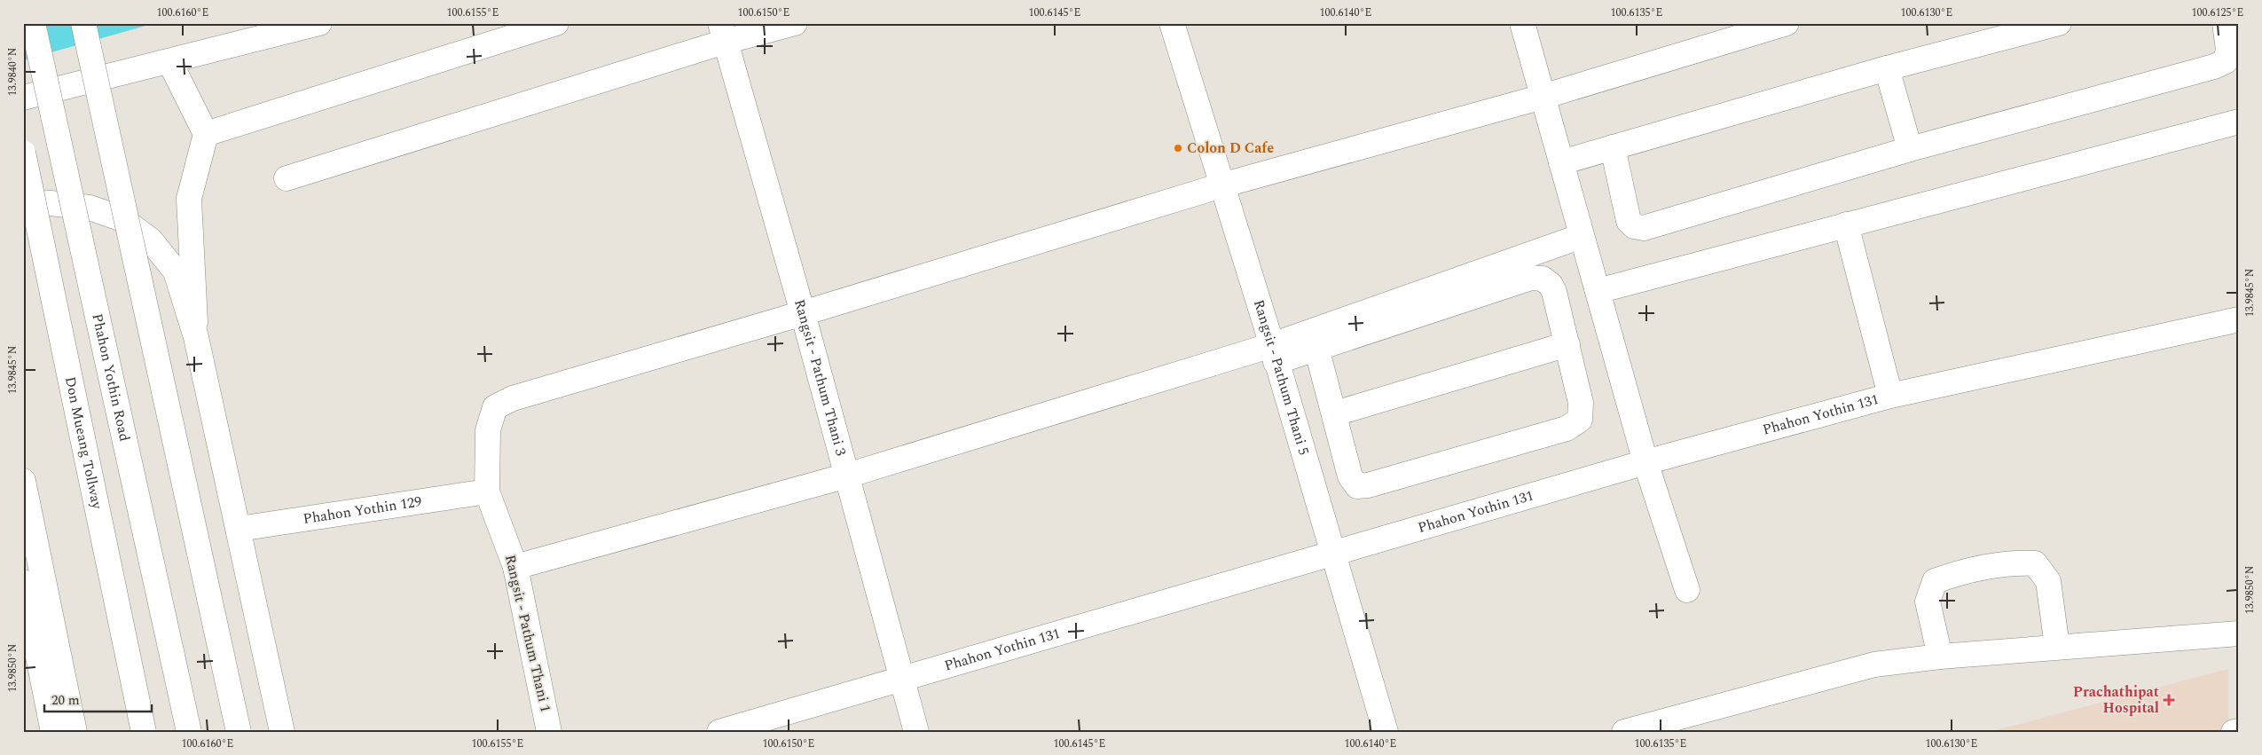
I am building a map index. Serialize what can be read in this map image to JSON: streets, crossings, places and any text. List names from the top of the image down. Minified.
{"streets":{"main road":["Rangsit - Pathum Thani 3","Rangsit - Pathum Thani 5","Phahon Yothin Road","Phahon Yothin 131","Don Mueang Tollway","Phahon Yothin 129","Rangsit - Pathum Thani 1"]},"crossings":[["Rangsit - Pathum Thani 3","Phahon Yothin 131"],["Rangsit - Pathum Thani 3","Rangsit - Pathum Thani 1"],["Rangsit - Pathum Thani 5","Phahon Yothin 131"],["Phahon Yothin 129","Rangsit - Pathum Thani 1"]],"places":{"other":["Colon D Cafe"],"health":["Prachathipat Hospital"]},"scale_bar":"20 m","coordinates":["100.6160°E","100.6155°E","100.6150°E","100.6145°E","100.6140°E","100.6135°E","100.6130°E","100.6125°E","13.9840°N","13.9845°N","13.9850°N"]}
